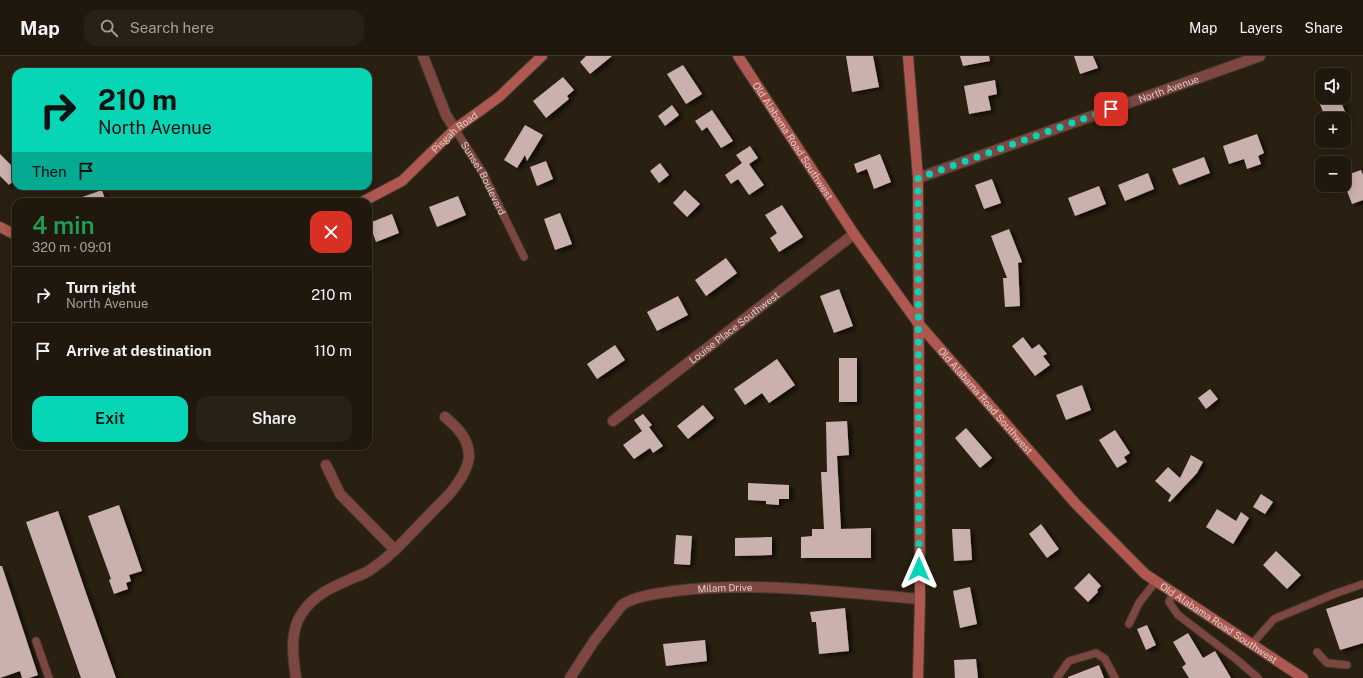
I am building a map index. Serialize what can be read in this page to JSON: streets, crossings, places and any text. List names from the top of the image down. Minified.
{"streets":{"street":["North Avenue","Pisgah Road","Old Alabama Road Southwest","Sunset Boulevard","Louise Place Southwest","Milam Drive"]},"crossings":[["Pisgah Road","Sunset Boulevard"],["Old Alabama Road Southwest","Louise Place Southwest"]],"page":{"header":"Map","search":"Search here","nav":["Map","Layers","Share"],"map_buttons":["+","−"],"turn":["210 m","North Avenue"],"then":"Then","heading":["4 min","320 m · 09:01"],"list":[{"name":"Turn right","note":"North Avenue","value":"210 m"},{"name":"Arrive at destination","value":"110 m"}],"buttons":["Exit","Share"]}}
